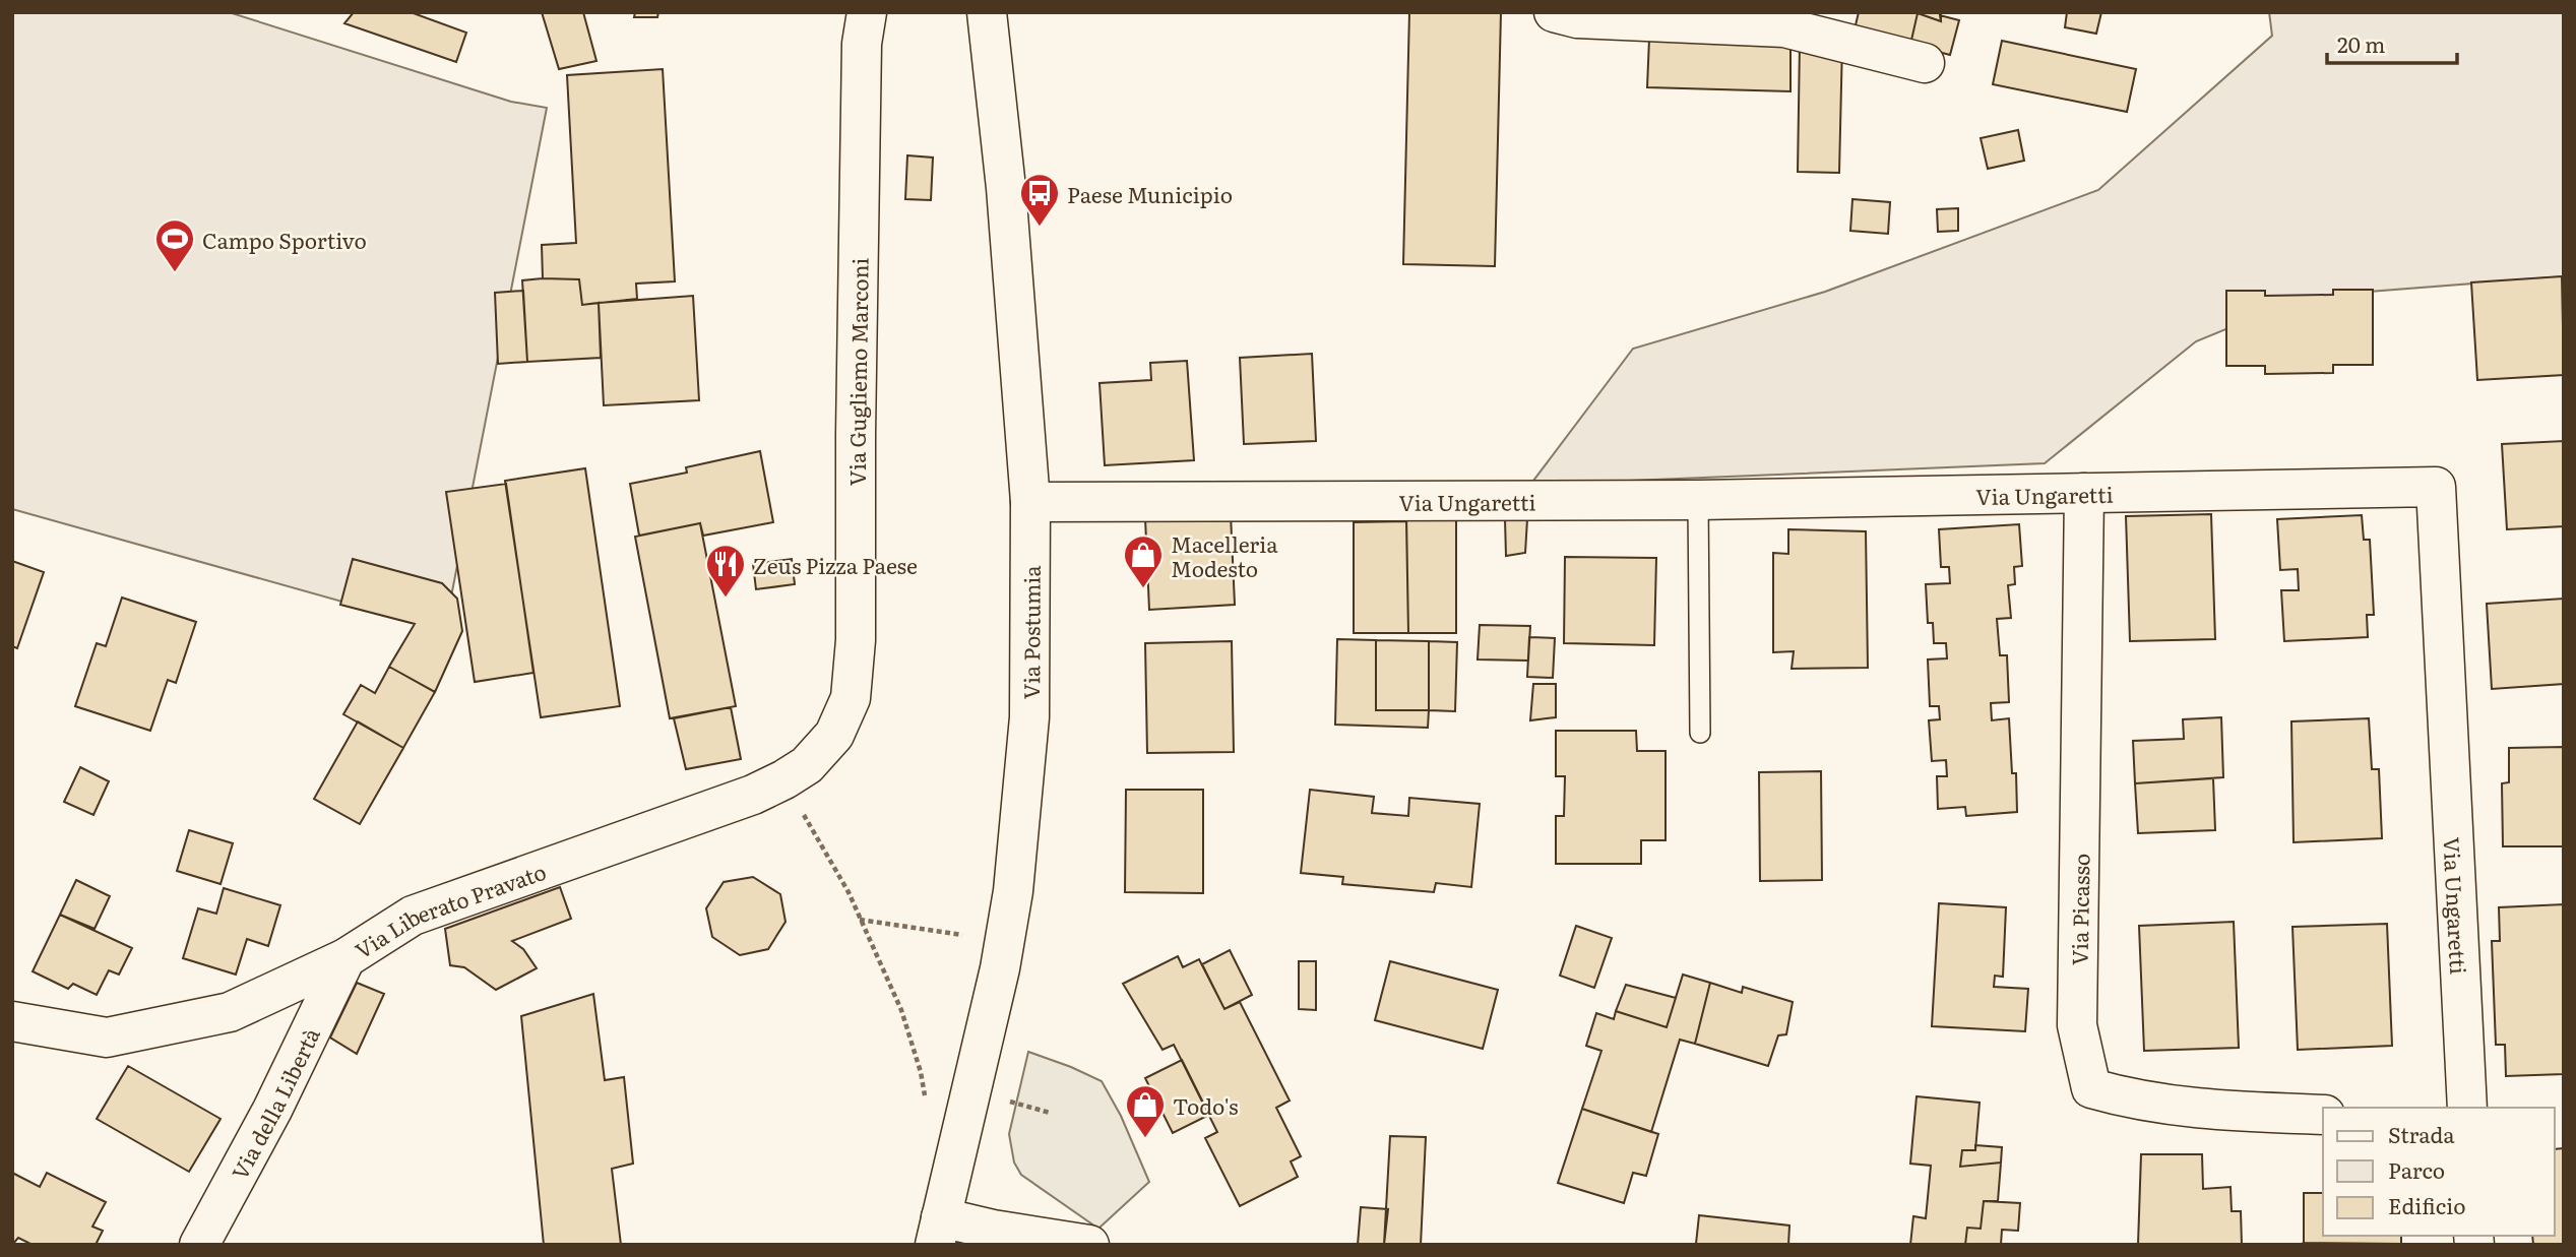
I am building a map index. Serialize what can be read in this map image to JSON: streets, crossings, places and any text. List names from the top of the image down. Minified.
{"streets":{"street":["Via Gugliemo Marconi","Via Ungaretti","Via Postumia","Via Liberato Pravato","Via Picasso","Via della Libertà"]},"crossings":[["Via Gugliemo Marconi","Via Liberato Pravato"],["Via Ungaretti","Via Postumia"],["Via Ungaretti","Via Picasso"],["Via Liberato Pravato","Via della Libertà"]],"places":{"bus stop":["Paese Municipio"],"sports":["Campo Sportivo"],"shop":["Macelleria Modesto","Todo's"],"restaurant":["Zeus Pizza Paese"]},"legend":["Strada","Parco","Edificio"],"scale_bar":"20 m"}
